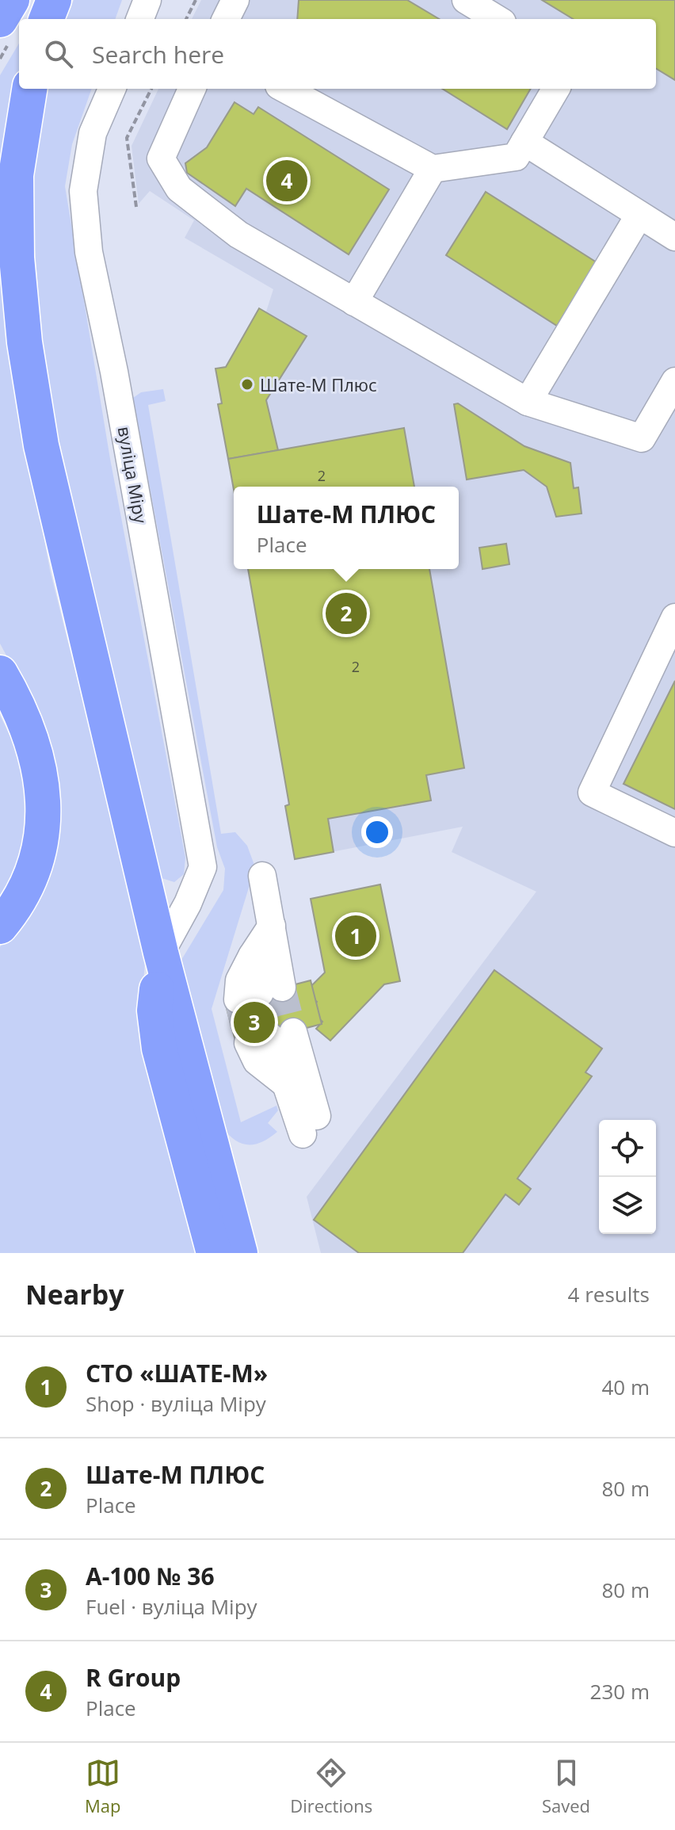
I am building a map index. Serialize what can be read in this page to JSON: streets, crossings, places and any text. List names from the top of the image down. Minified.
{"streets":{"street":["вуліца Міру"]},"places":["Шате-М Плюс"],"house_numbers":["2","2"],"page":{"search":"Search here","pins":["4","2","1","3"],"popup":["Шате-М ПЛЮС","Place"],"heading":["Nearby","4 results"],"list":[{"mark":"1","name":"СТО «ШАТЕ-М»","note":"Shop · вуліца Міру","value":"40 m"},{"mark":"2","name":"Шате-М ПЛЮС","note":"Place","value":"80 m"},{"mark":"3","name":"А-100 № 36","note":"Fuel · вуліца Міру","value":"80 m"},{"mark":"4","name":"R Group","note":"Place","value":"230 m"}],"nav":["Map","Directions","Saved"]}}
